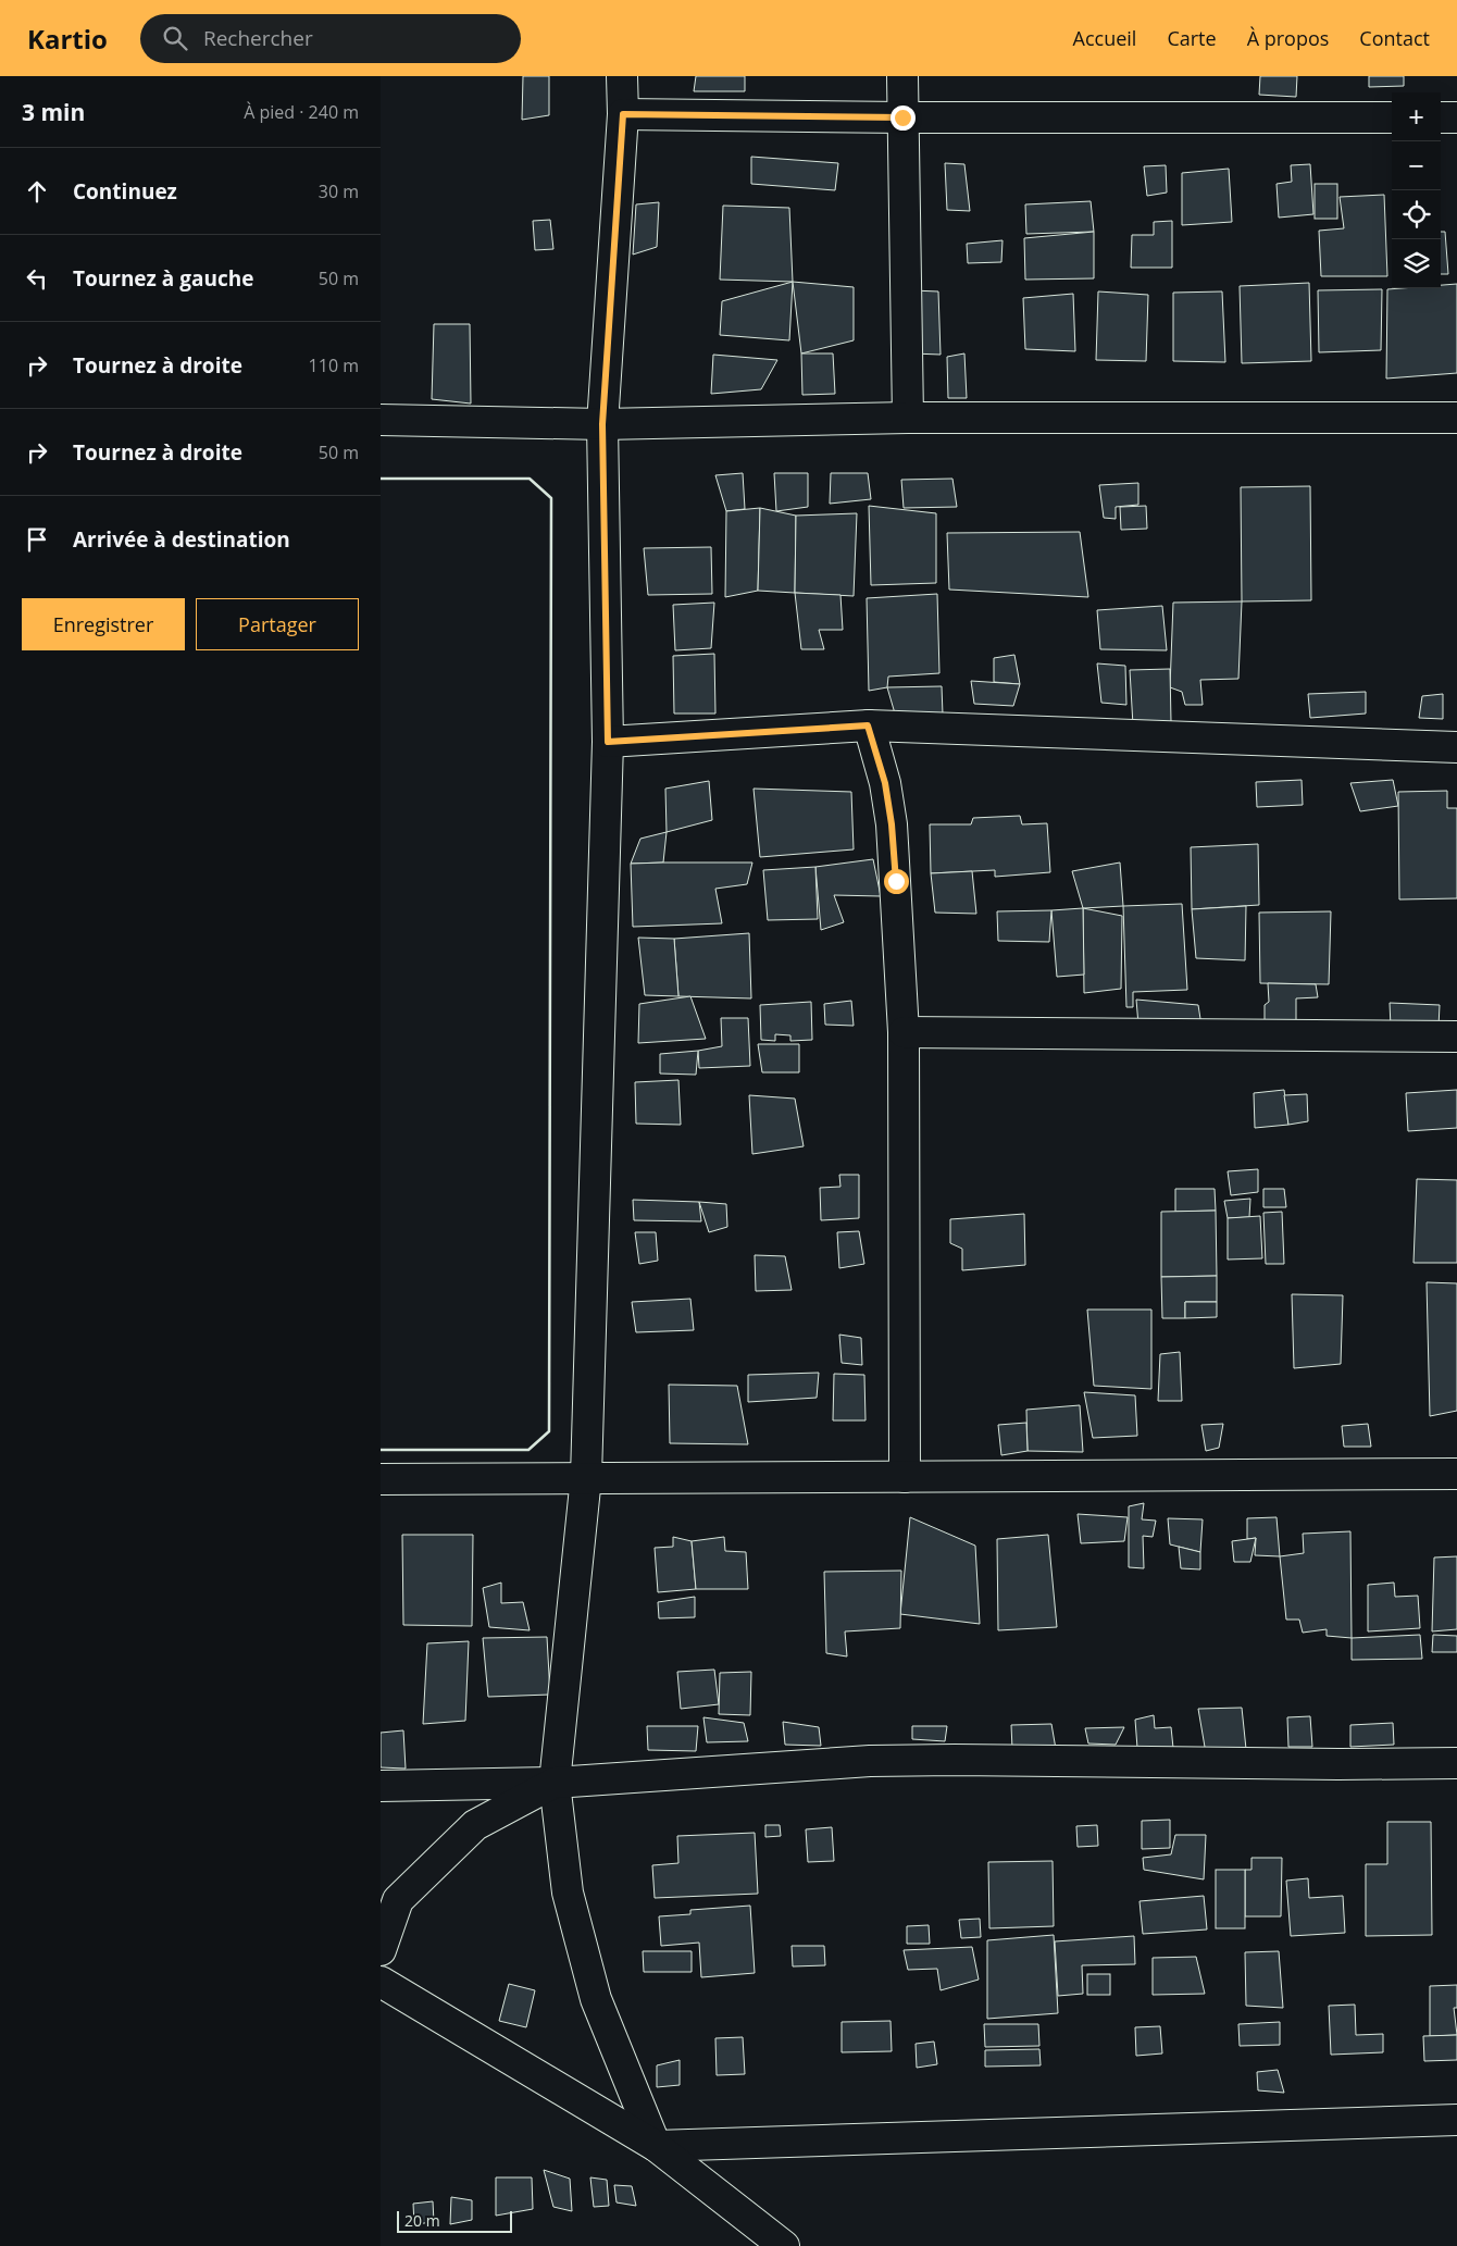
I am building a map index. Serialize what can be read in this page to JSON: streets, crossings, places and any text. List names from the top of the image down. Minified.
{"scale_bar":"20 m","page":{"header":"Kartio","search":"Rechercher","nav":["Accueil","Carte","À propos","Contact"],"heading":["3 min","À pied · 240 m"],"map_buttons":["+","−"],"list":[["Continuez","30 m"],["Tournez à gauche","50 m"],["Tournez à droite","110 m"],["Tournez à droite","50 m"],"Arrivée à destination"],"buttons":["Enregistrer","Partager"],"scale":"20 m"}}
